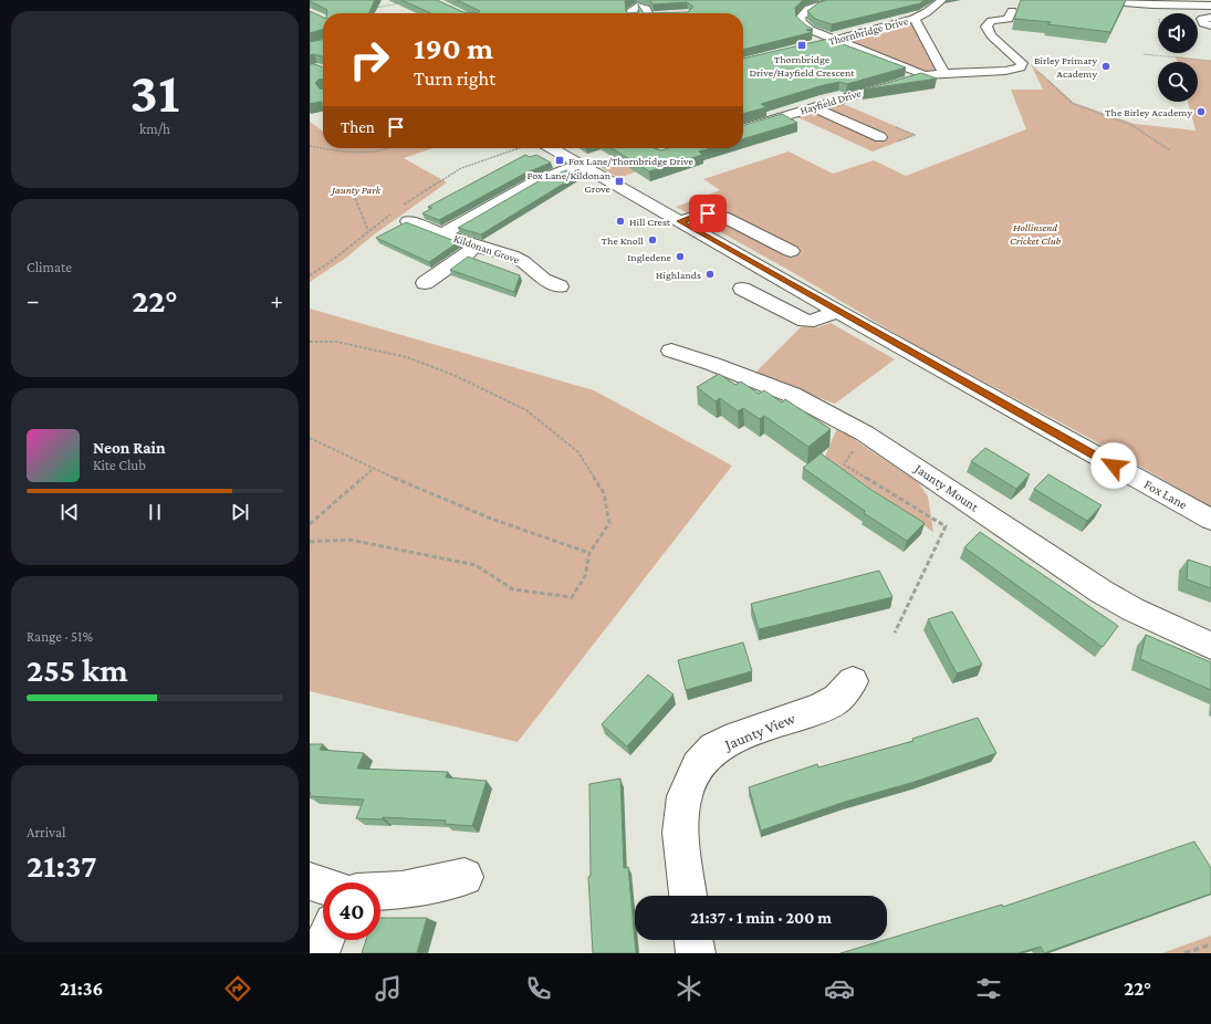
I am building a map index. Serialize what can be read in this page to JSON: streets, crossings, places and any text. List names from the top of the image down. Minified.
{"streets":{"street":["Thornbridge Drive","Hayfield Drive","Kildonan Grove","Jaunty Mount","Fox Lane","Jaunty View"]},"parks":["Jaunty Park","Hollinsend Cricket Club"],"places":{"transit":["Thornbridge Drive/Hayfield Crescent","Fox Lane/Thornbridge Drive","Fox Lane/Kildonan Grove"],"other":["Birley Primary Academy","The Birley Academy","Hill Crest","The Knoll","Ingledene","Highlands"]},"page":{"tile":[["31","km/h"],"Climate",["Range · 51%","255 km"],["Arrival","21:37"]],"turn":["190 m","Turn right"],"then":"Then","heat":["−","22°","+"],"song":["Neon Rain","Kite Club"],"limit":"40","trip":"21:37 · 1 min · 200 m","tabs":["21:36","22°"]}}
